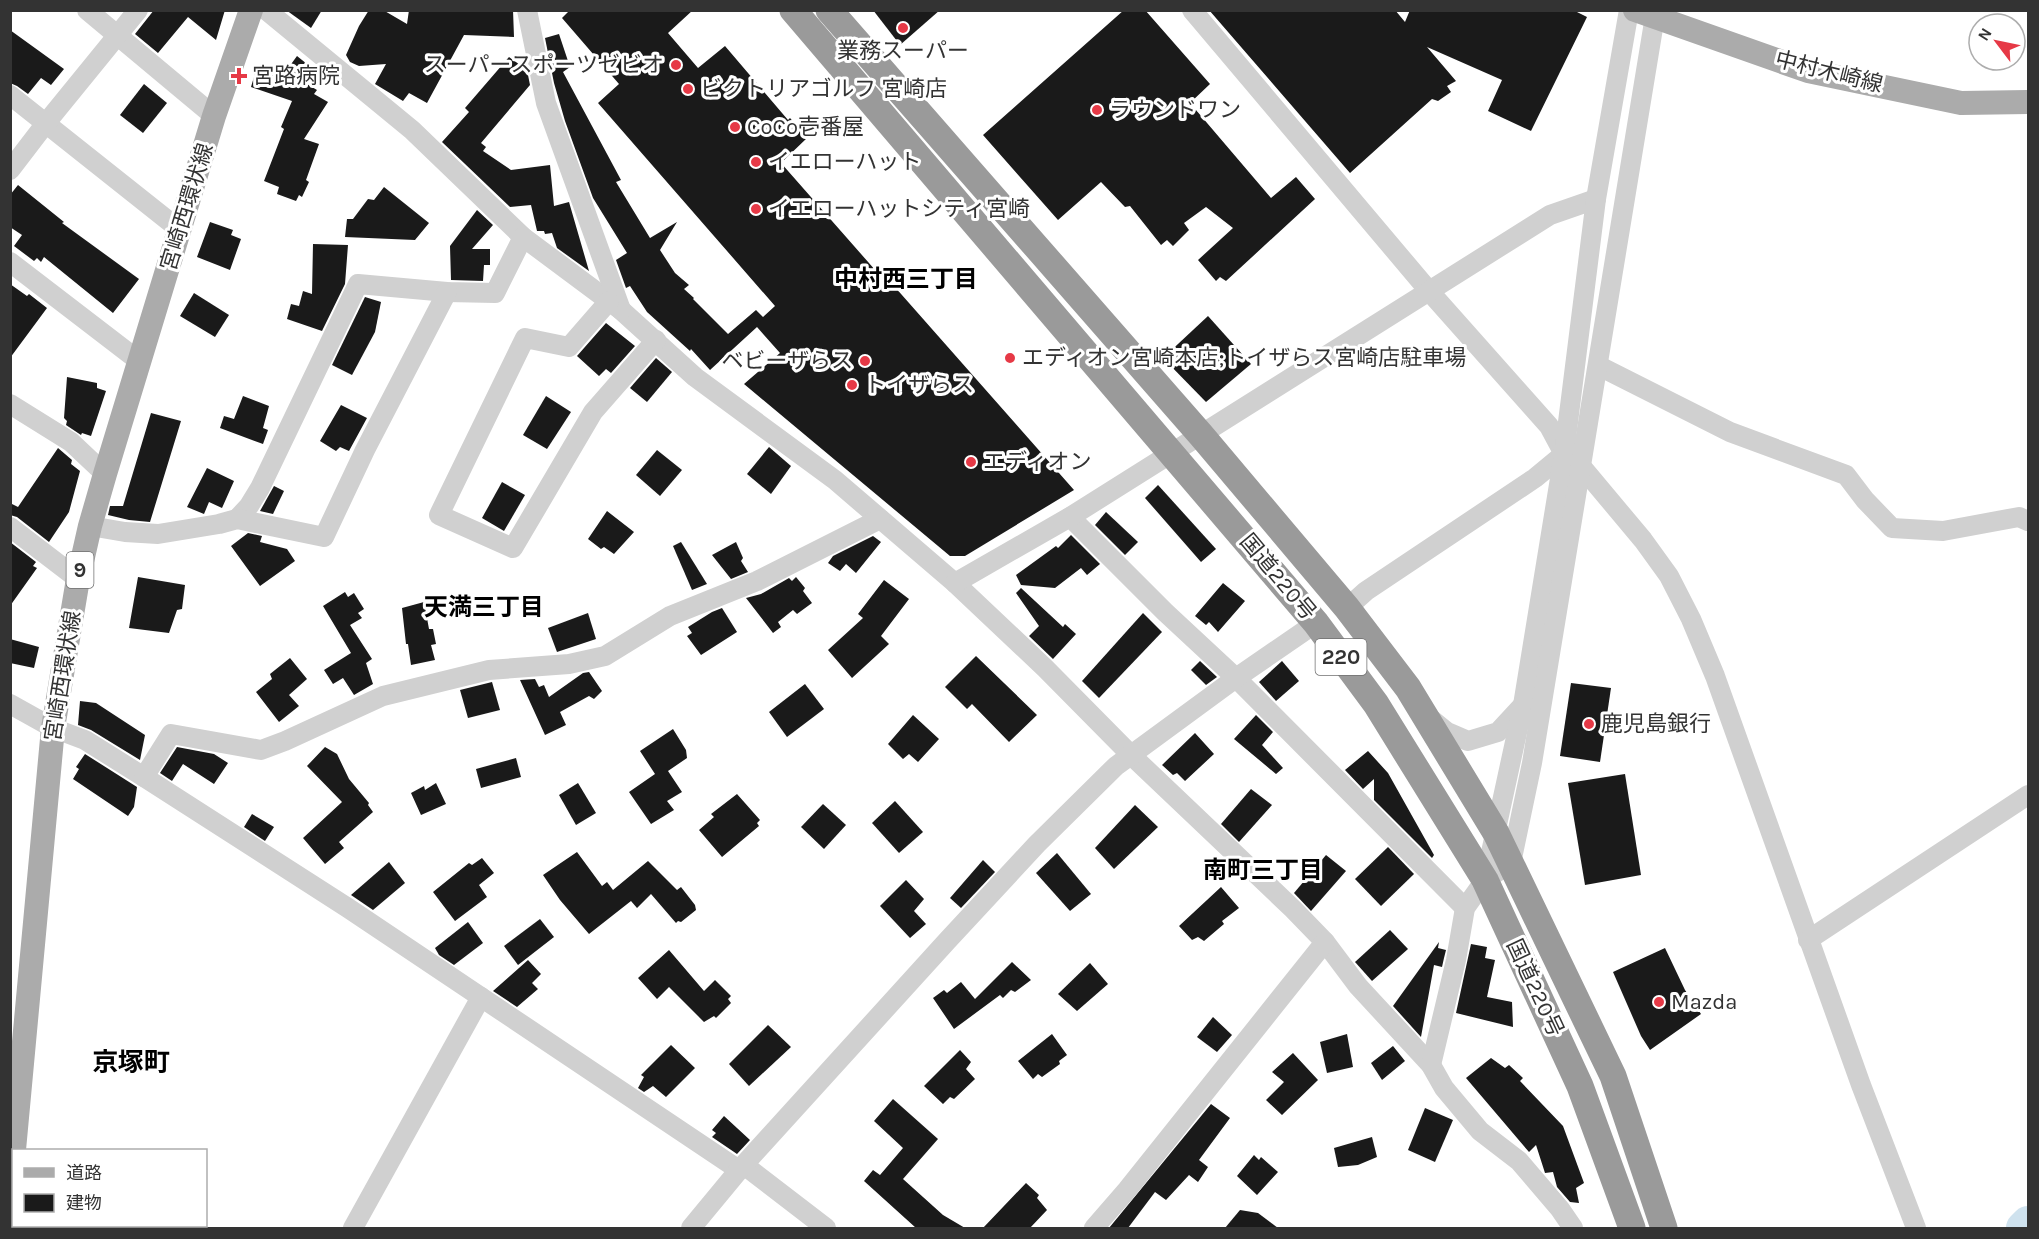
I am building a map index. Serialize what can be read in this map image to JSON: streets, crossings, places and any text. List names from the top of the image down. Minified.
{"streets":{"highway":["国道220号","220"],"main road":["中村木崎線","宮崎西環状線","9"]},"districts":["中村西三丁目","天満三丁目","南町三丁目","京塚町"],"places":{"other":["業務スーパー","スーパースポーツゼビオ","ビクトリアゴルフ 宮崎店","ラウンドワン","CoCo壱番屋","イエローハット","イエローハットシティ宮崎","エディオン宮崎本店;トイザらス宮崎店駐車場","ベビーザらス","トイザらス","エディオン","鹿児島銀行","Mazda"],"health":["宮路病院"]},"legend":["道路","建物"],"north":"top left"}
